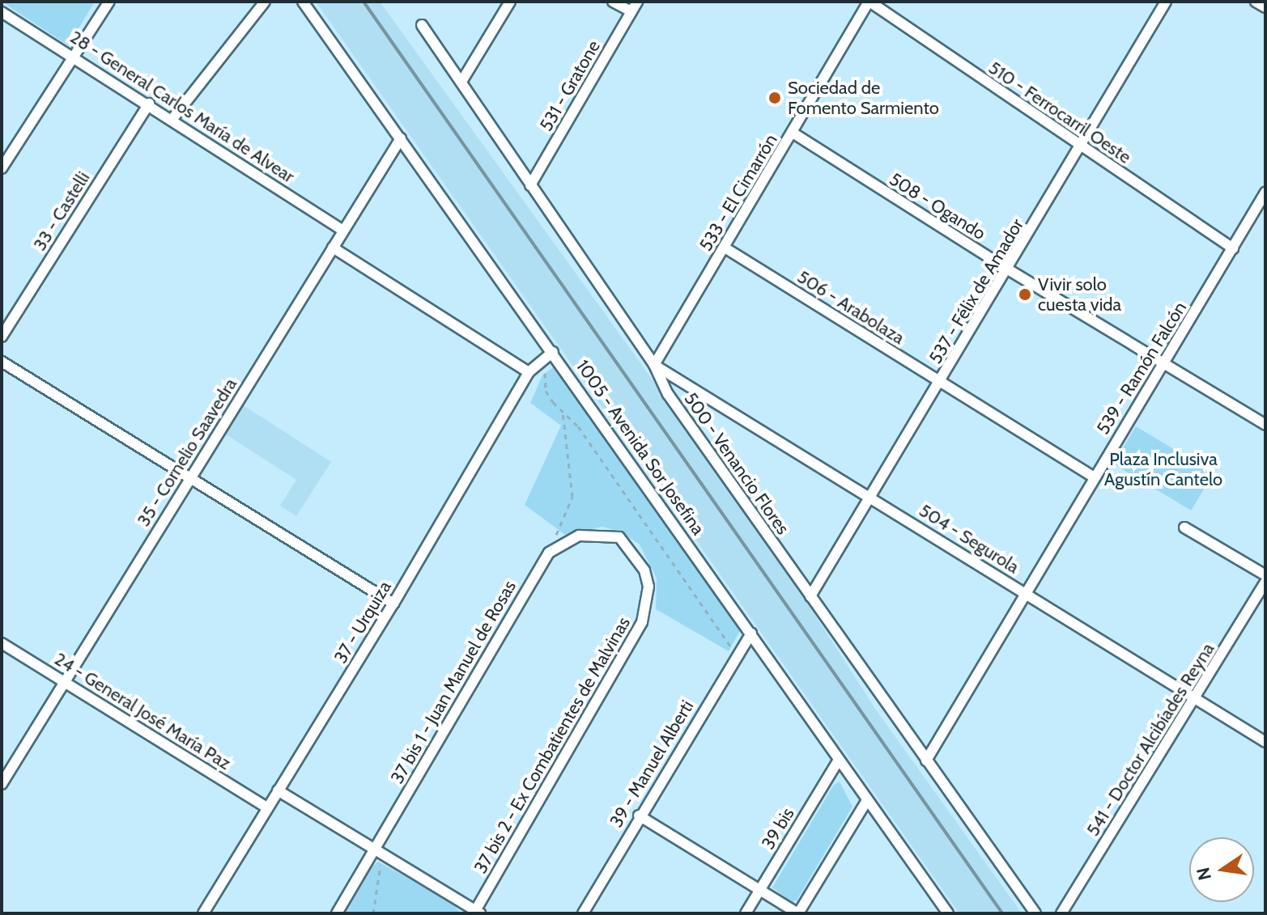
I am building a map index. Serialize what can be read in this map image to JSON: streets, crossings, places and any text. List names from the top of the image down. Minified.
{"streets":{"street":["531 - Gratone","28 - General Carlos María de Alvear","510 - Ferrocarril Oeste","533 - El Cimarrón","508 - Ogando","33 - Castelli","537 - Félix de Amador","506 - Arabolaza","539 - Ramón Falcón","1005 - Avenida Sor Josefina","35 - Cornelio Saavedra","500 - Venancio Flores","504 - Segurola","37 - Urquiza","37 bis 1 - Juan Manuel de Rosas","24 - General José María Paz","541 - Doctor Alcibíades Reyna","37 bis 2 - Ex Combatientes de Malvinas","39 - Manuel Alberti","39 bis"]},"crossings":[["531 - Gratone","500 - Venancio Flores"],["28 - General Carlos María de Alvear","33 - Castelli"],["28 - General Carlos María de Alvear","35 - Cornelio Saavedra"],["510 - Ferrocarril Oeste","533 - El Cimarrón"],["510 - Ferrocarril Oeste","537 - Félix de Amador"],["510 - Ferrocarril Oeste","539 - Ramón Falcón"],["533 - El Cimarrón","508 - Ogando"],["533 - El Cimarrón","506 - Arabolaza"],["533 - El Cimarrón","500 - Venancio Flores"],["533 - El Cimarrón","504 - Segurola"],["508 - Ogando","537 - Félix de Amador"],["508 - Ogando","539 - Ramón Falcón"],["537 - Félix de Amador","506 - Arabolaza"],["537 - Félix de Amador","500 - Venancio Flores"],["537 - Félix de Amador","504 - Segurola"],["506 - Arabolaza","539 - Ramón Falcón"],["539 - Ramón Falcón","500 - Venancio Flores"],["539 - Ramón Falcón","504 - Segurola"],["1005 - Avenida Sor Josefina","35 - Cornelio Saavedra"],["1005 - Avenida Sor Josefina","37 - Urquiza"],["1005 - Avenida Sor Josefina","39 - Manuel Alberti"],["1005 - Avenida Sor Josefina","39 bis"],["35 - Cornelio Saavedra","24 - General José María Paz"],["500 - Venancio Flores","504 - Segurola"],["504 - Segurola","541 - Doctor Alcibíades Reyna"],["37 - Urquiza","24 - General José María Paz"],["37 bis 1 - Juan Manuel de Rosas","37 bis 2 - Ex Combatientes de Malvinas"]],"parks":["Plaza Inclusiva Agustín Cantelo"],"places":["Sociedad de Fomento Sarmiento","Vivir solo cuesta vida"],"north":"left"}
